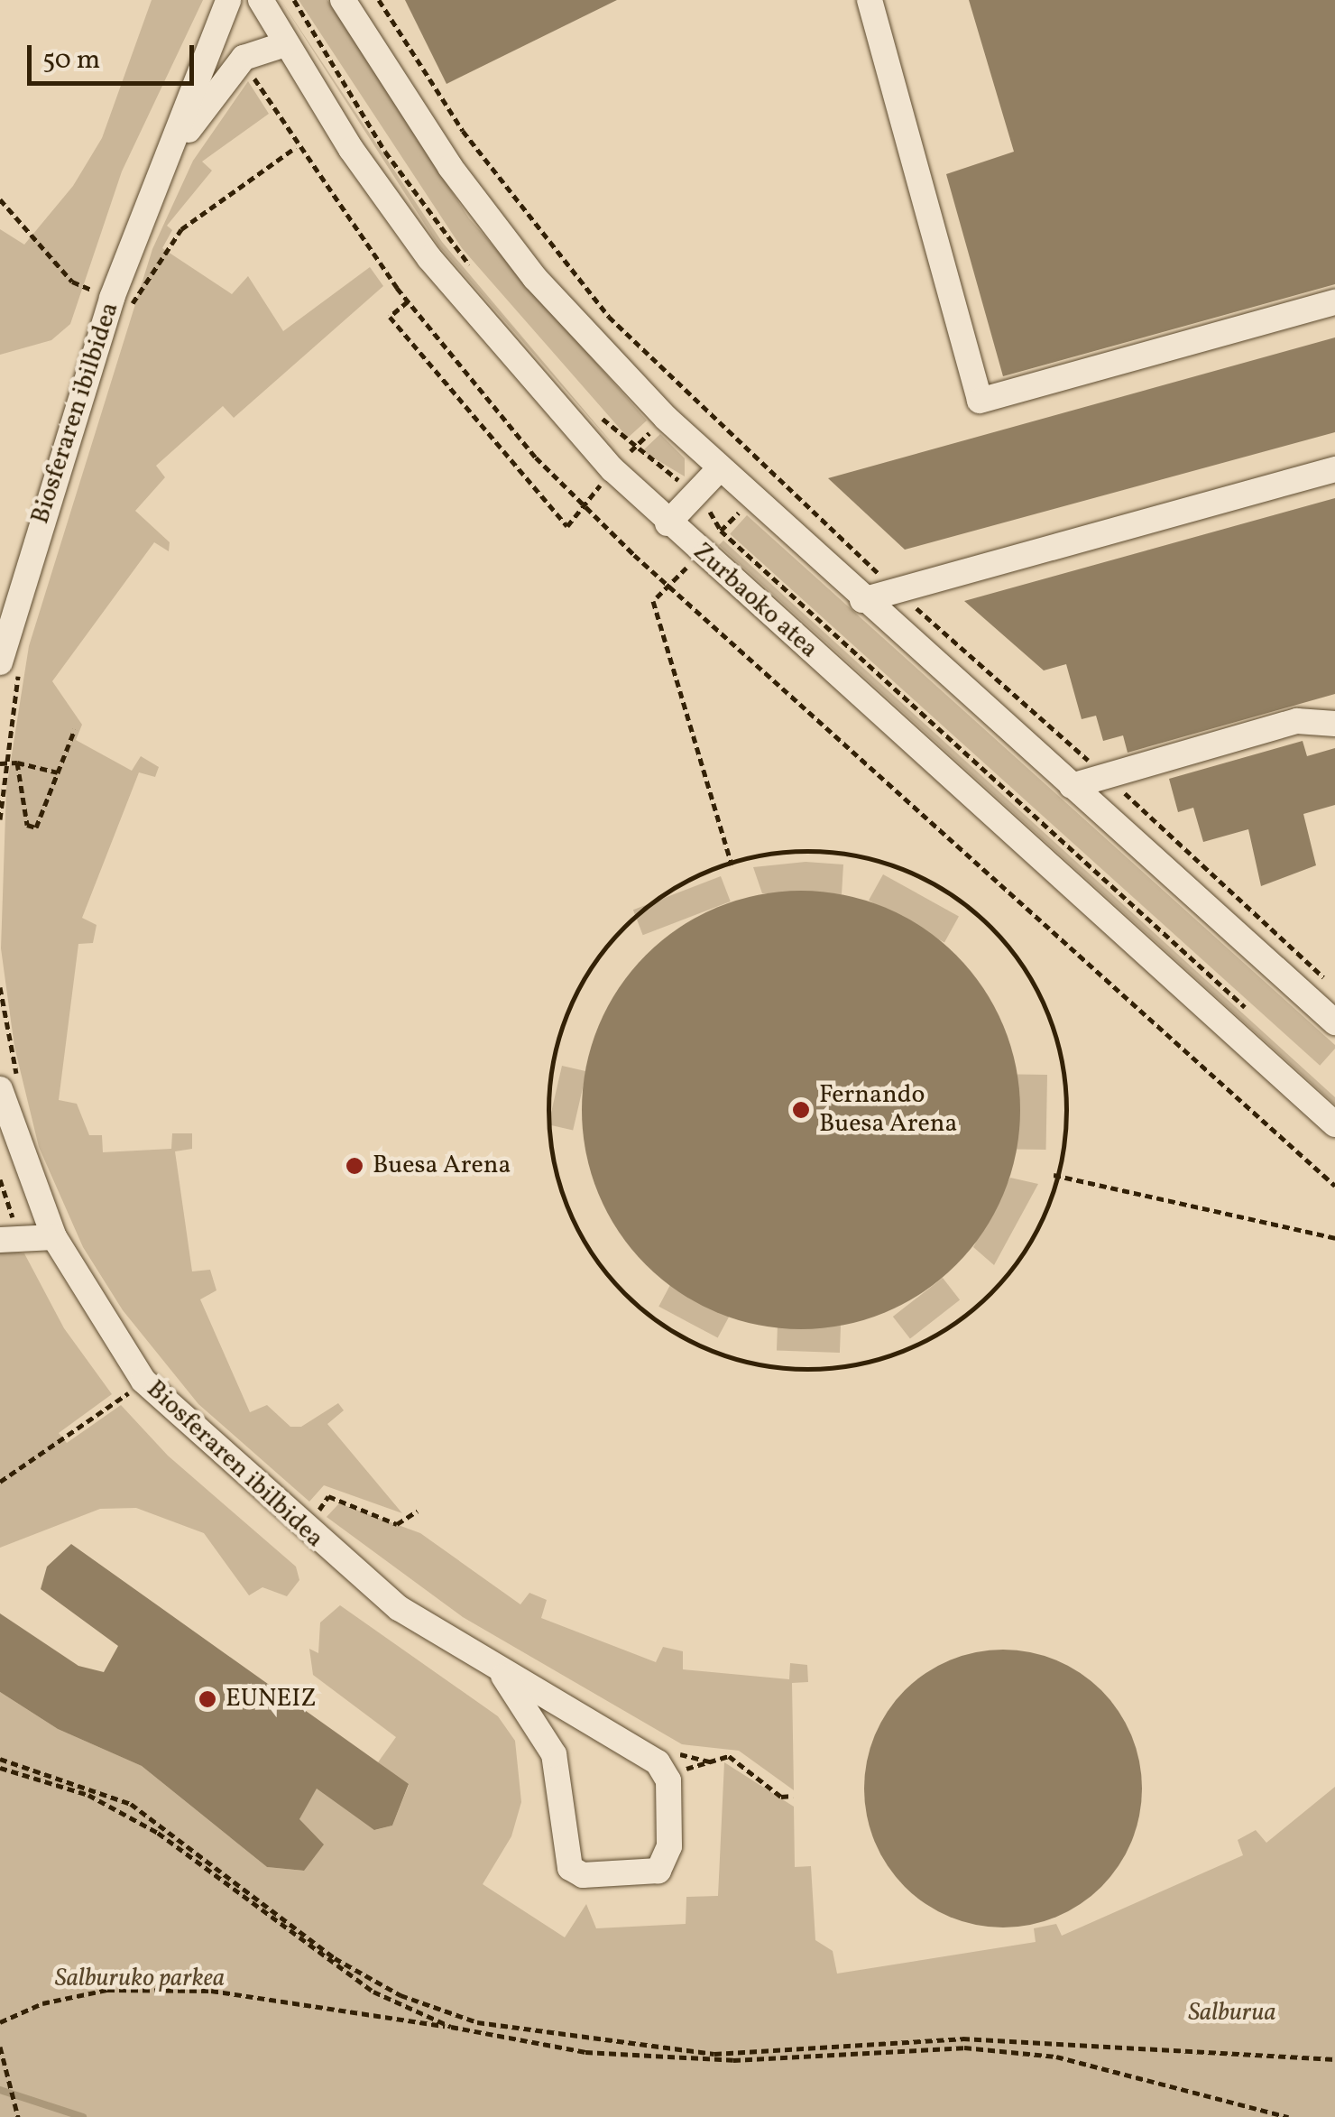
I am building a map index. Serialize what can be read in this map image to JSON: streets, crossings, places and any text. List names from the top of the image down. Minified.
{"streets":{"street":["Biosferaren ibilbidea","Zurbaoko atea"]},"crossings":[["Biosferaren ibilbidea","Zurbaoko atea"]],"parks":["Salburuko parkea","Salburua"],"places":["Fernando Buesa Arena","Buesa Arena","EUNEIZ"],"scale_bar":"50 m"}
